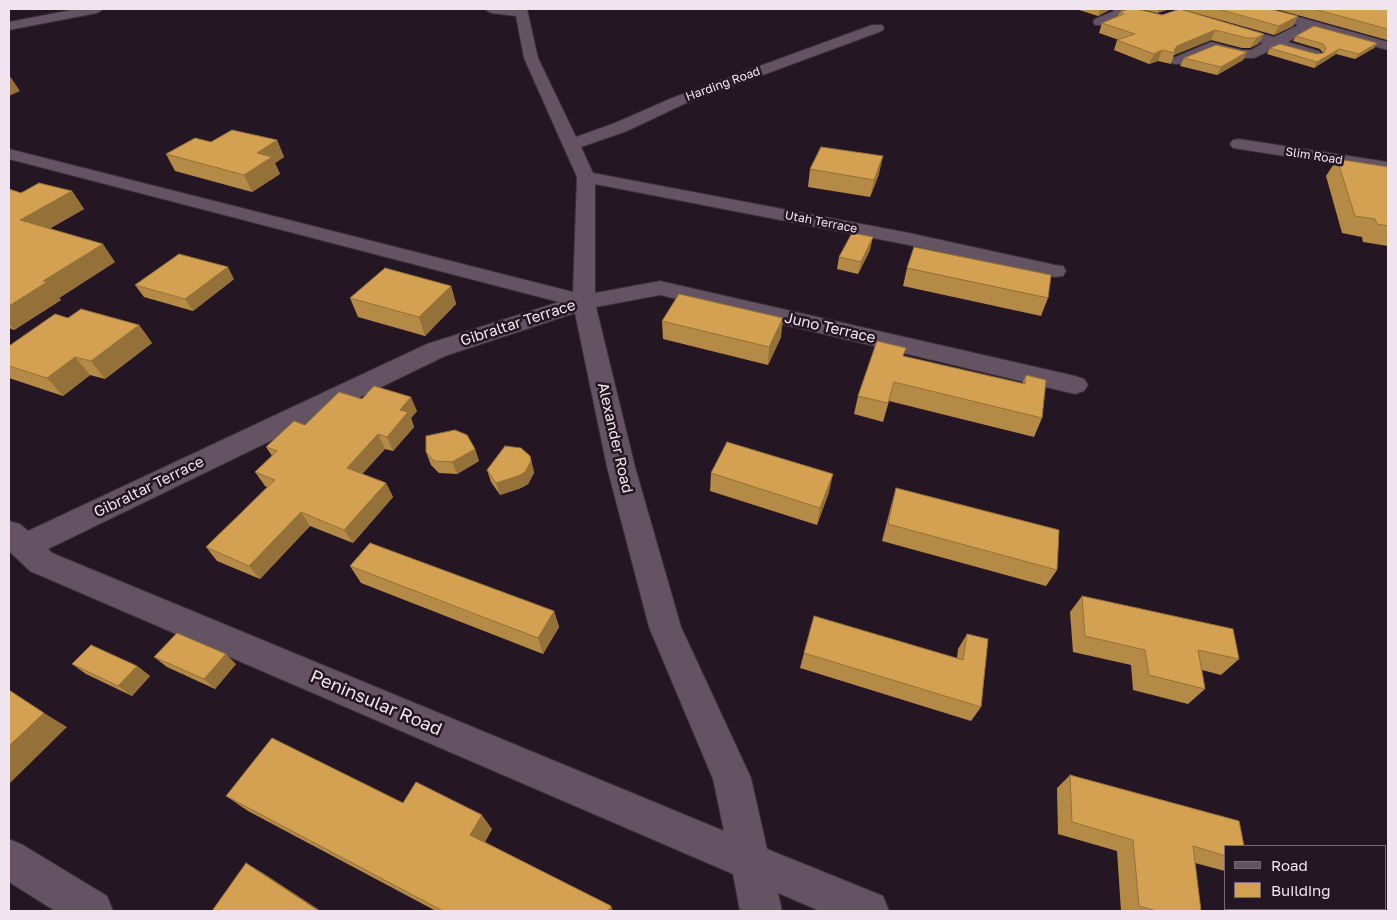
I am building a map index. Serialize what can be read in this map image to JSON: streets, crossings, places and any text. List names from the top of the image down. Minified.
{"streets":{"street":["Harding Road","Slim Road","Utah Terrace","Gibraltar Terrace","Juno Terrace","Alexander Road","Peninsular Road"]},"crossings":[["Harding Road","Alexander Road"],["Utah Terrace","Alexander Road"],["Gibraltar Terrace","Juno Terrace"],["Gibraltar Terrace","Alexander Road"],["Gibraltar Terrace","Peninsular Road"],["Juno Terrace","Alexander Road"],["Alexander Road","Peninsular Road"]],"legend":["Road","Building"]}
